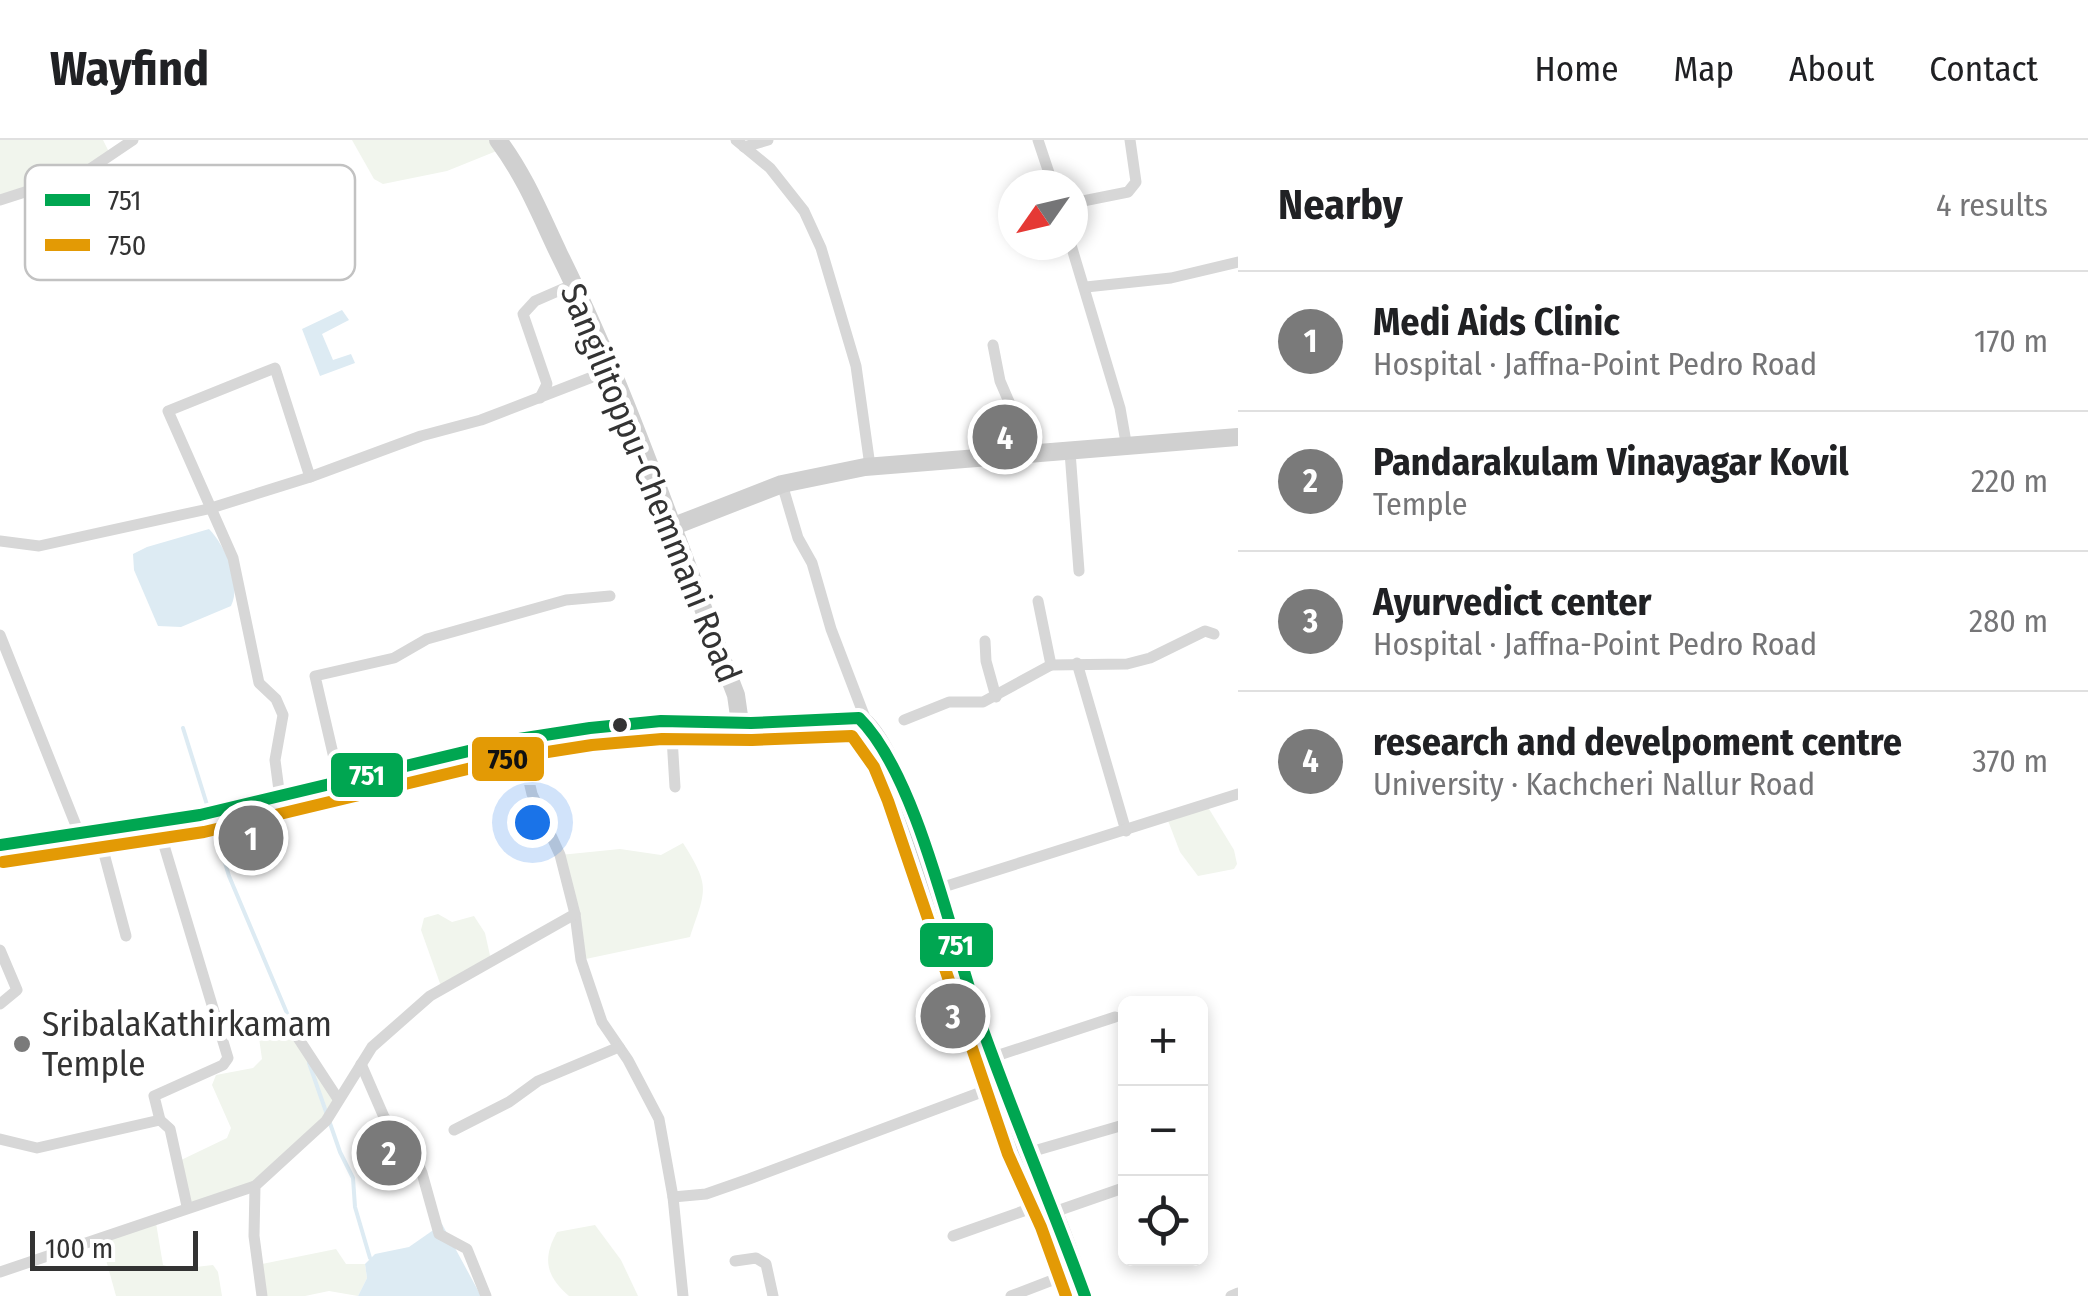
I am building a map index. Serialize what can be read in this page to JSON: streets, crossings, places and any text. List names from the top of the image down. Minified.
{"streets":{"main road":["Sangilitoppu-Chemmani Road"]},"places":["SribalaKathirkamam Temple"],"lines":["transit line 751","transit line 750"],"legend":["751","750"],"scale_bar":"100 m","north":"bottom left","page":{"header":"Wayfind","nav":["Home","Map","About","Contact"],"heading":["Nearby","4 results"],"list":[{"mark":"1","name":"Medi Aids Clinic","note":"Hospital · Jaffna-Point Pedro Road","value":"170 m"},{"mark":"2","name":"Pandarakulam Vinayagar Kovil","note":"Temple","value":"220 m"},{"mark":"3","name":"Ayurvedict center","note":"Hospital · Jaffna-Point Pedro Road","value":"280 m"},{"mark":"4","name":"research and develpoment centre","note":"University · Kachcheri Nallur Road","value":"370 m"}],"pins":["4","1","3","2"],"map_buttons":["+","−"],"scale":"100 m"}}
